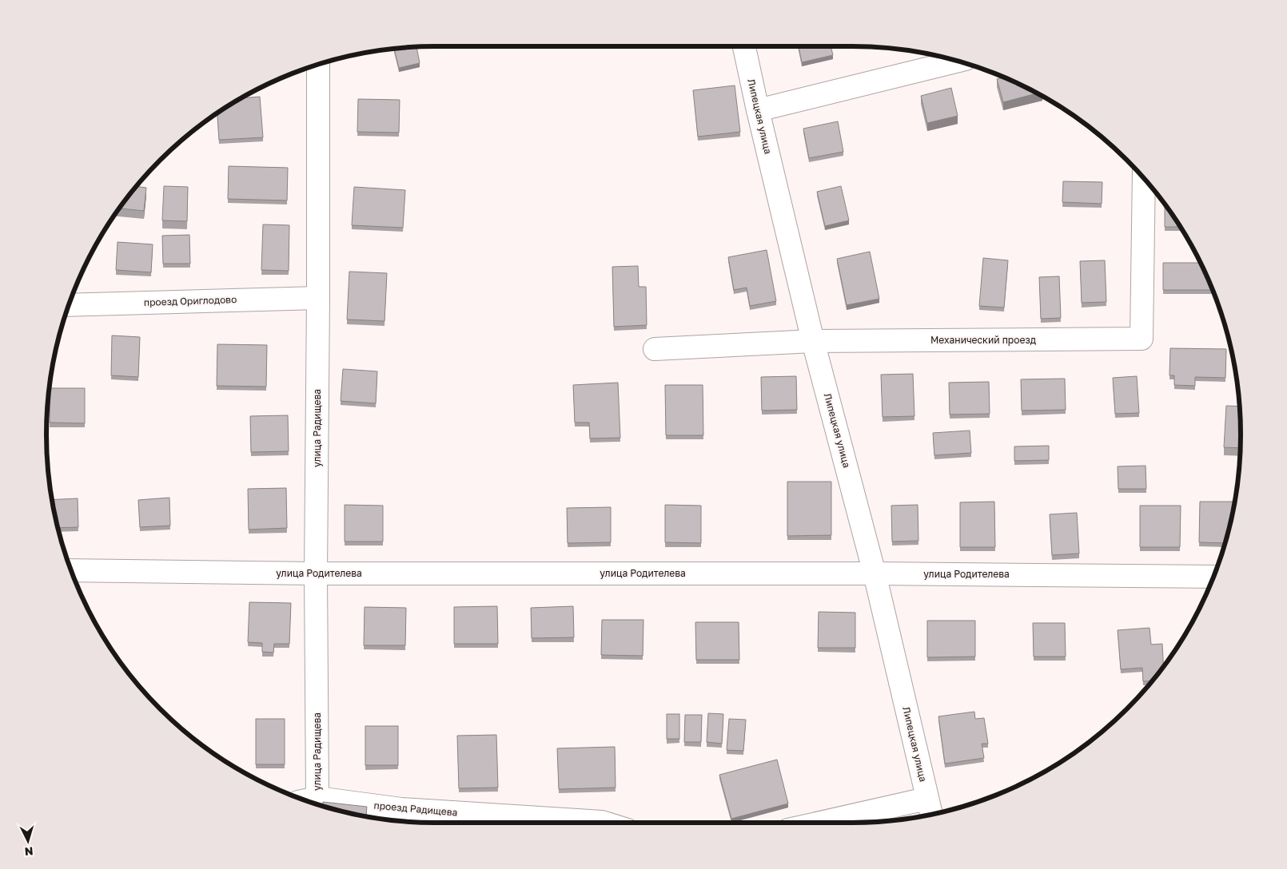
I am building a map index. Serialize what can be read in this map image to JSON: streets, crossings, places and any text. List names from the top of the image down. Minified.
{"streets":{"street":["Липецкая улица","проезд Ориглодово","Механический проезд","улица Радищева","улица Родителева","проезд Радищева"]},"crossings":[["Липецкая улица","Механический проезд"],["Липецкая улица","улица Родителева"],["проезд Ориглодово","улица Радищева"],["улица Радищева","улица Родителева"],["улица Радищева","проезд Радищева"]],"north":"bottom"}
